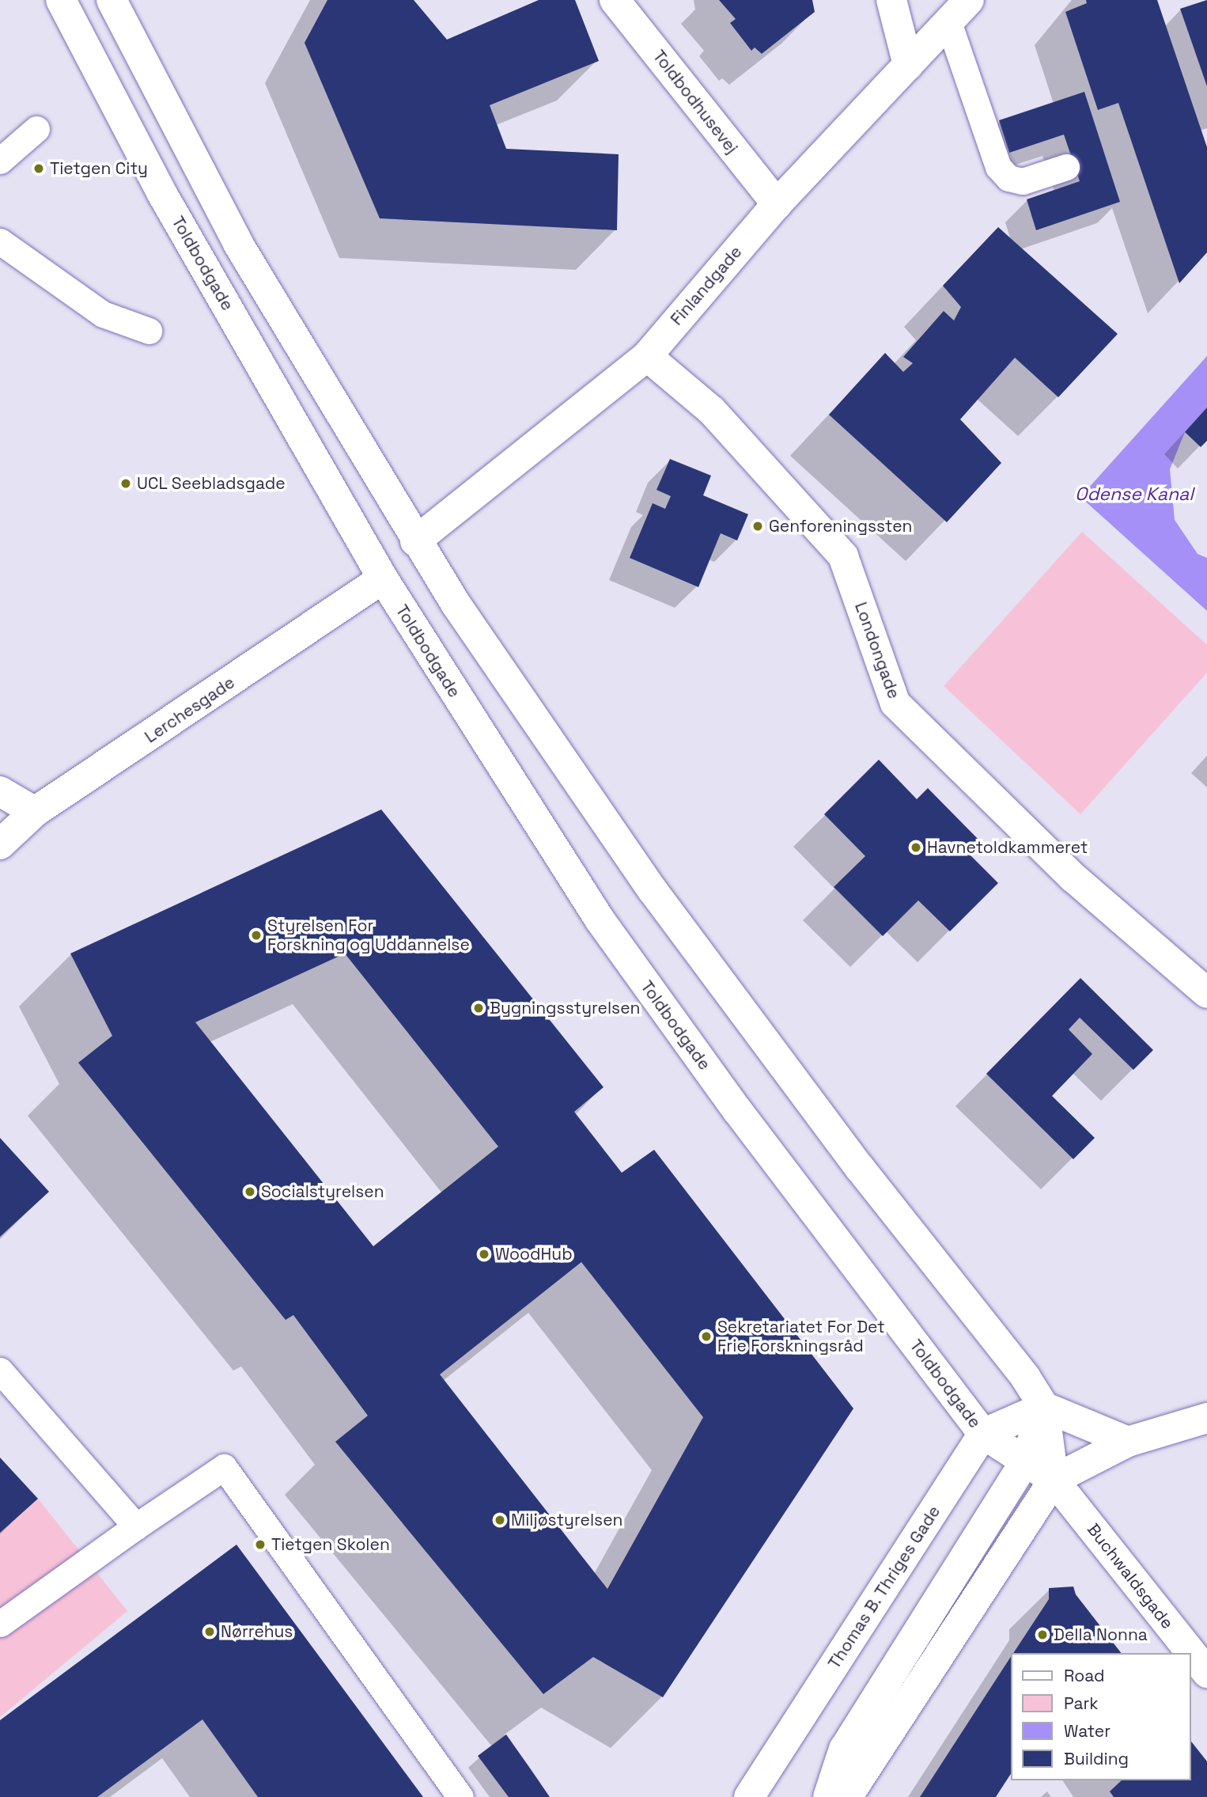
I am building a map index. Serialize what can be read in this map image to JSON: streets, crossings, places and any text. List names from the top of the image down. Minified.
{"streets":{"main road":["Toldbodhusevej","Toldbodgade","Finlandgade","Londongade","Lerchesgade","Buchwaldsgade","Thomas B. Thriges Gade"]},"crossings":[["Toldbodhusevej","Finlandgade"],["Toldbodgade","Lerchesgade"],["Toldbodgade","Buchwaldsgade"],["Toldbodgade","Thomas B. Thriges Gade"],["Finlandgade","Londongade"],["Finlandgade","Lerchesgade"]],"water":["Odense Kanal"],"places":["Tietgen City","UCL Seebladsgade","Genforeningssten","Havnetoldkammeret","Styrelsen For Forskning og Uddannelse","Bygningsstyrelsen","Socialstyrelsen","WoodHub","Sekretariatet For Det Frie Forskningsråd","Miljøstyrelsen","Tietgen Skolen","Nørrehus","Della Nonna"],"legend":["Road","Park","Water","Building"]}
